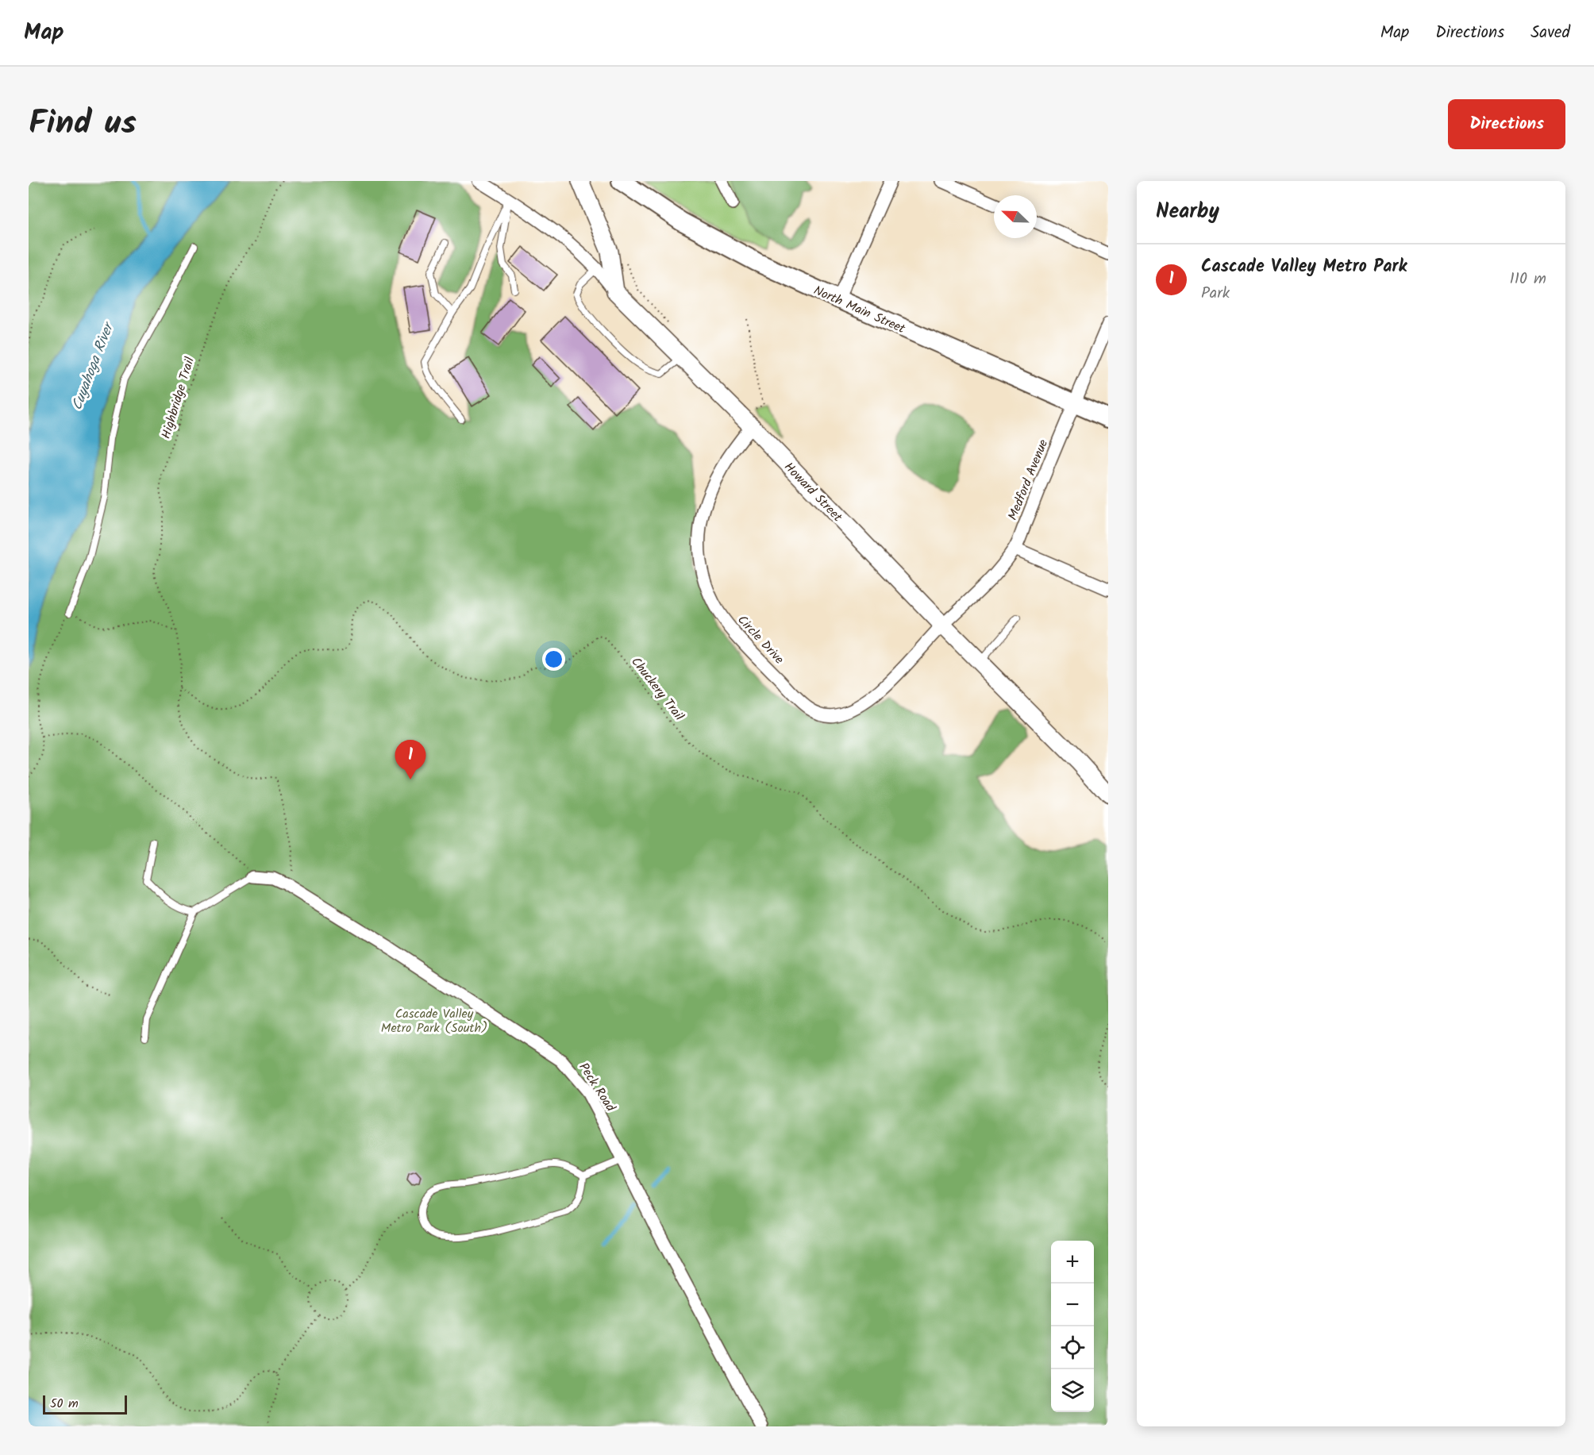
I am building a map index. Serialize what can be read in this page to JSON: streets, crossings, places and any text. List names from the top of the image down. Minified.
{"streets":{"main road":["North Main Street","Howard Street"],"street":["Medford Avenue","Circle Drive","Peck Road"],"path":["Highbridge Trail","Chuckery Trail"]},"crossings":[["North Main Street","Medford Avenue"],["Highbridge Trail","Chuckery Trail"],["Medford Avenue","Howard Street"],["Medford Avenue","Circle Drive"],["Howard Street","Circle Drive"]],"water":["Cuyahoga River"],"parks":["Cascade Valley Metro Park (South)"],"scale_bar":"50 m","north":"top left","page":{"header":"Map","nav":["Map","Directions","Saved"],"title":"Find us","buttons":"Directions","heading":"Nearby","list":[{"mark":"1","name":"Cascade Valley Metro Park","note":"Park","value":"110 m"}],"pins":"1","map_buttons":["+","−"],"scale":"50 m"}}
